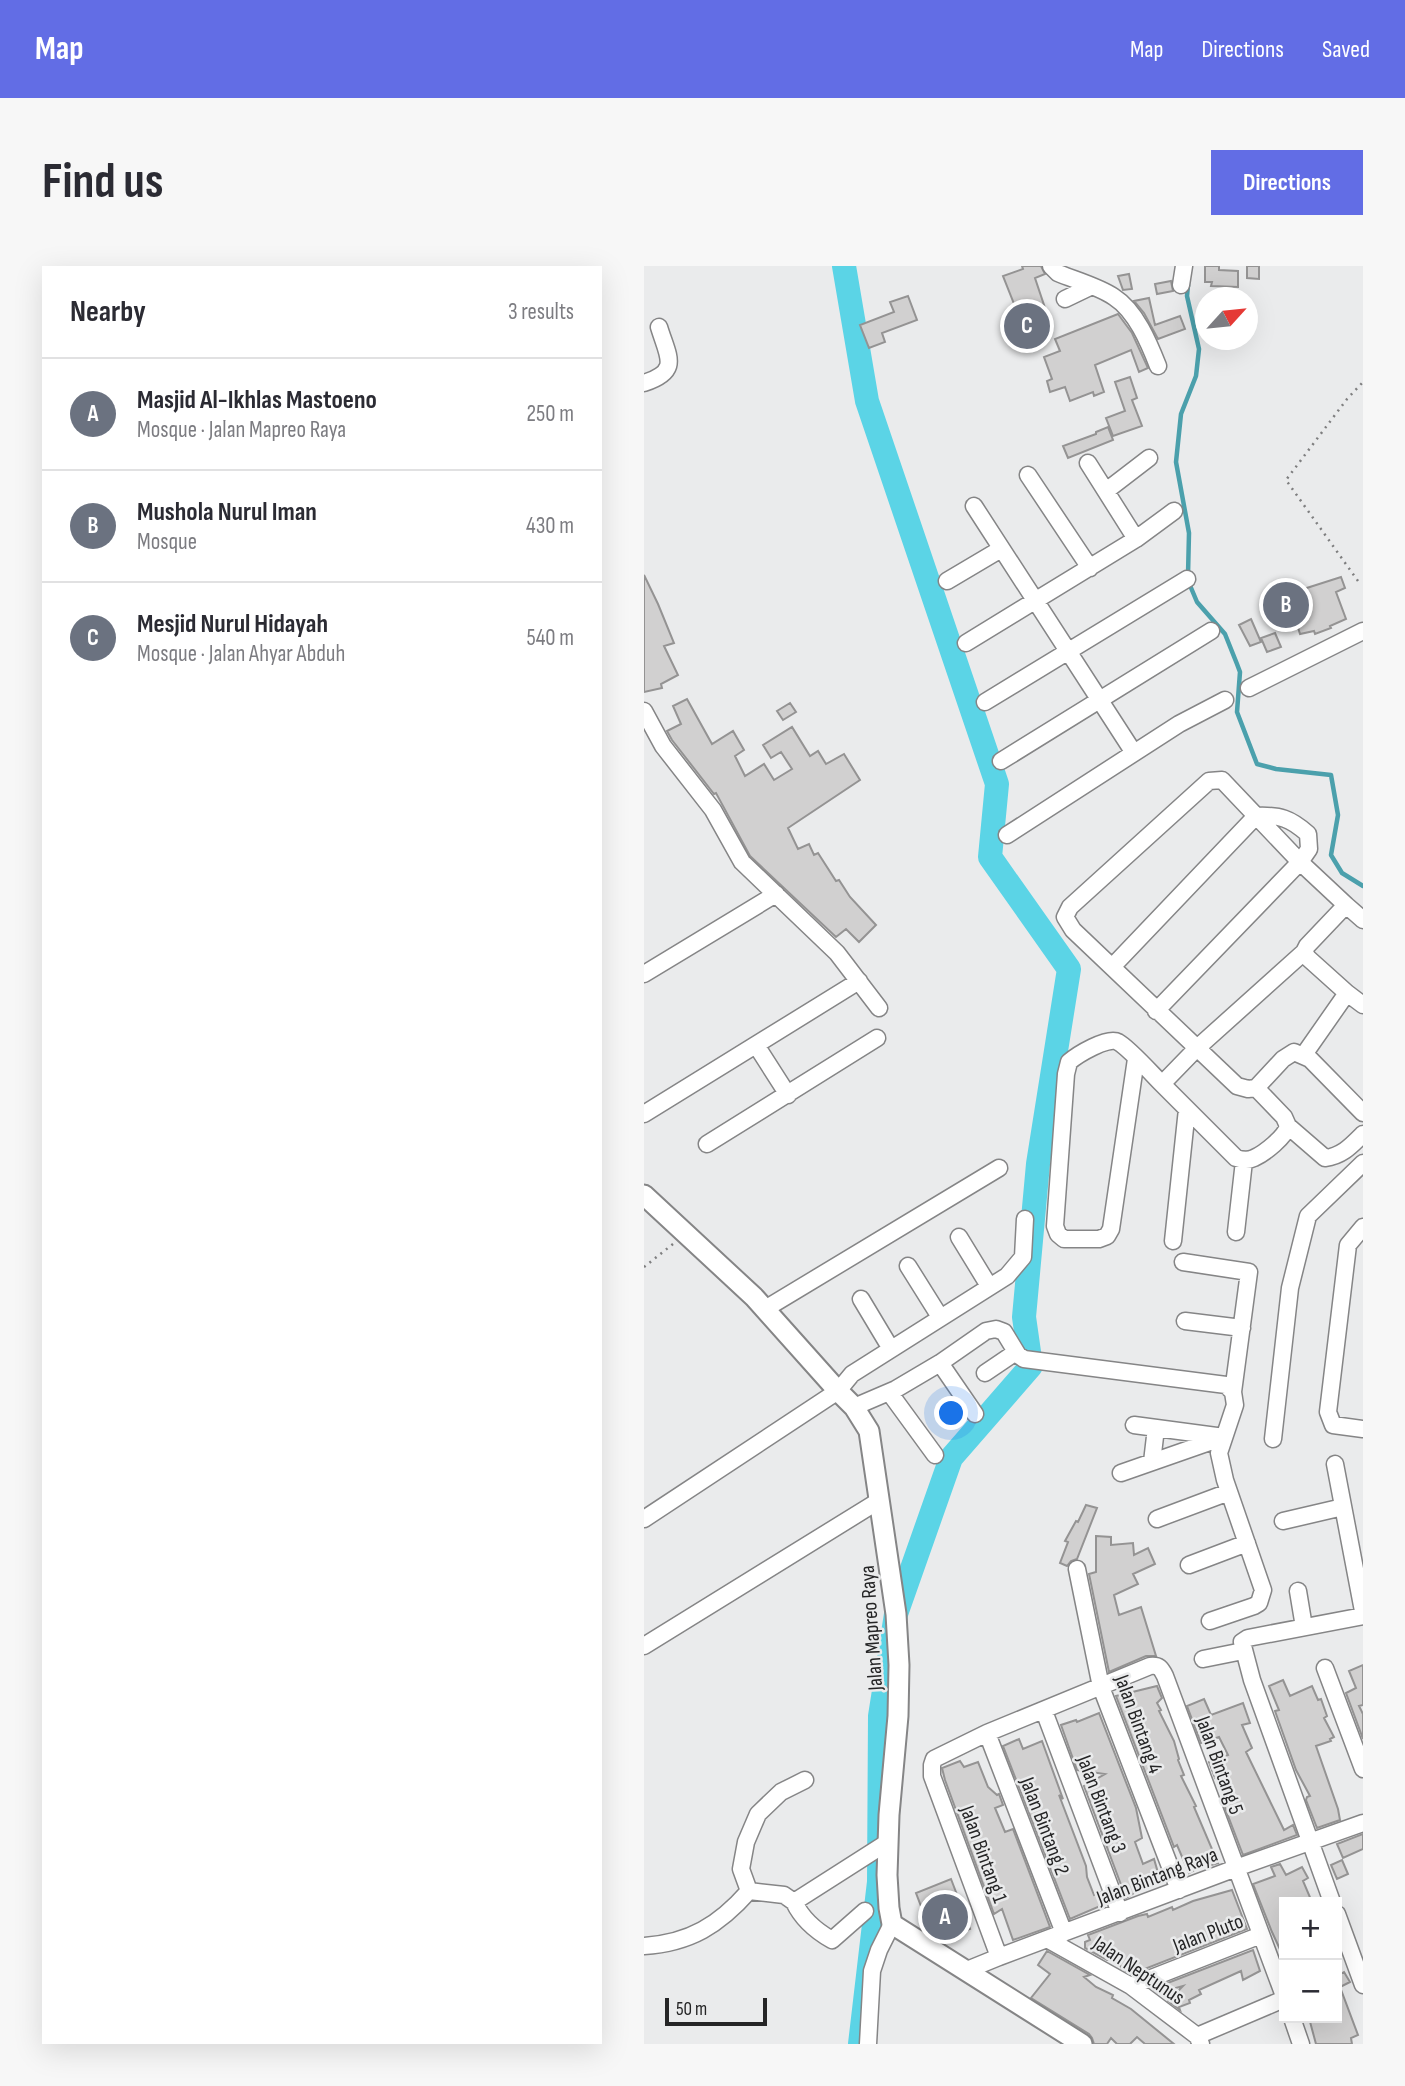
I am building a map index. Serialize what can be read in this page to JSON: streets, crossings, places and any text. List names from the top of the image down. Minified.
{"streets":{"street":["Jalan Mapreo Raya","Jalan Bintang 4","Jalan Bintang 5","Jalan Bintang 3","Jalan Bintang 2","Jalan Bintang 1","Jalan Bintang Raya","Jalan Pluto","Jalan Neptunus"]},"crossings":[["Jalan Bintang 4","Jalan Bintang 5"],["Jalan Bintang 4","Jalan Bintang Raya"],["Jalan Bintang 5","Jalan Bintang Raya"],["Jalan Bintang 5","Jalan Pluto"],["Jalan Bintang 3","Jalan Bintang Raya"],["Jalan Bintang 2","Jalan Bintang 1"],["Jalan Bintang 2","Jalan Bintang Raya"],["Jalan Bintang 1","Jalan Bintang Raya"],["Jalan Bintang Raya","Jalan Neptunus"],["Jalan Pluto","Jalan Neptunus"]],"scale_bar":"50 m","north":"top right","page":{"header":"Map","nav":["Map","Directions","Saved"],"buttons":"Directions","title":"Find us","heading":["Nearby","3 results"],"pins":["C","B","A"],"list":[{"mark":"A","name":"Masjid Al-Ikhlas Mastoeno","note":"Mosque · Jalan Mapreo Raya","value":"250 m"},{"mark":"B","name":"Mushola Nurul Iman","note":"Mosque","value":"430 m"},{"mark":"C","name":"Mesjid Nurul Hidayah","note":"Mosque · Jalan Ahyar Abduh","value":"540 m"}],"map_buttons":["+","−"],"scale":"50 m"}}
